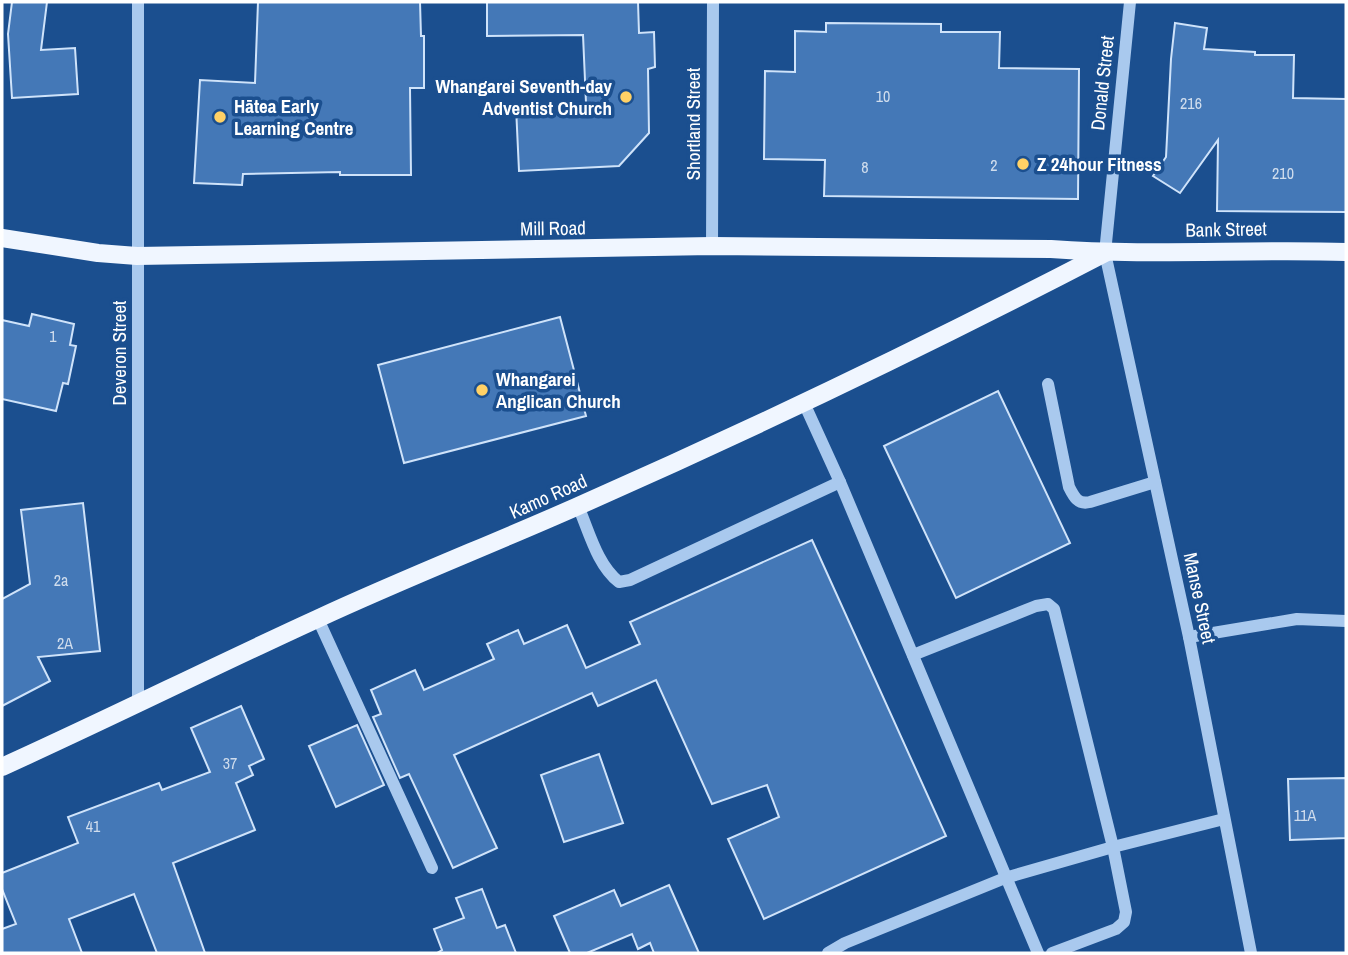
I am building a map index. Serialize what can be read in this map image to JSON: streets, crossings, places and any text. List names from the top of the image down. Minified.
{"streets":{"main road":["Mill Road","Bank Street","Kamo Road"],"street":["Donald Street","Shortland Street","Deveron Street","Manse Street"]},"crossings":[["Donald Street","Mill Road"],["Donald Street","Bank Street"],["Donald Street","Kamo Road"],["Donald Street","Manse Street"],["Shortland Street","Mill Road"],["Mill Road","Bank Street"],["Mill Road","Deveron Street"],["Mill Road","Kamo Road"],["Mill Road","Manse Street"],["Bank Street","Kamo Road"],["Bank Street","Manse Street"],["Deveron Street","Kamo Road"],["Kamo Road","Manse Street"]],"places":["Whangarei Seventh-day Adventist Church","Hātea Early Learning Centre","Z 24hour Fitness","Whangarei Anglican Church"],"house_numbers":["10","216","2","8","210","1","2a","2A","37","11A","41"]}
